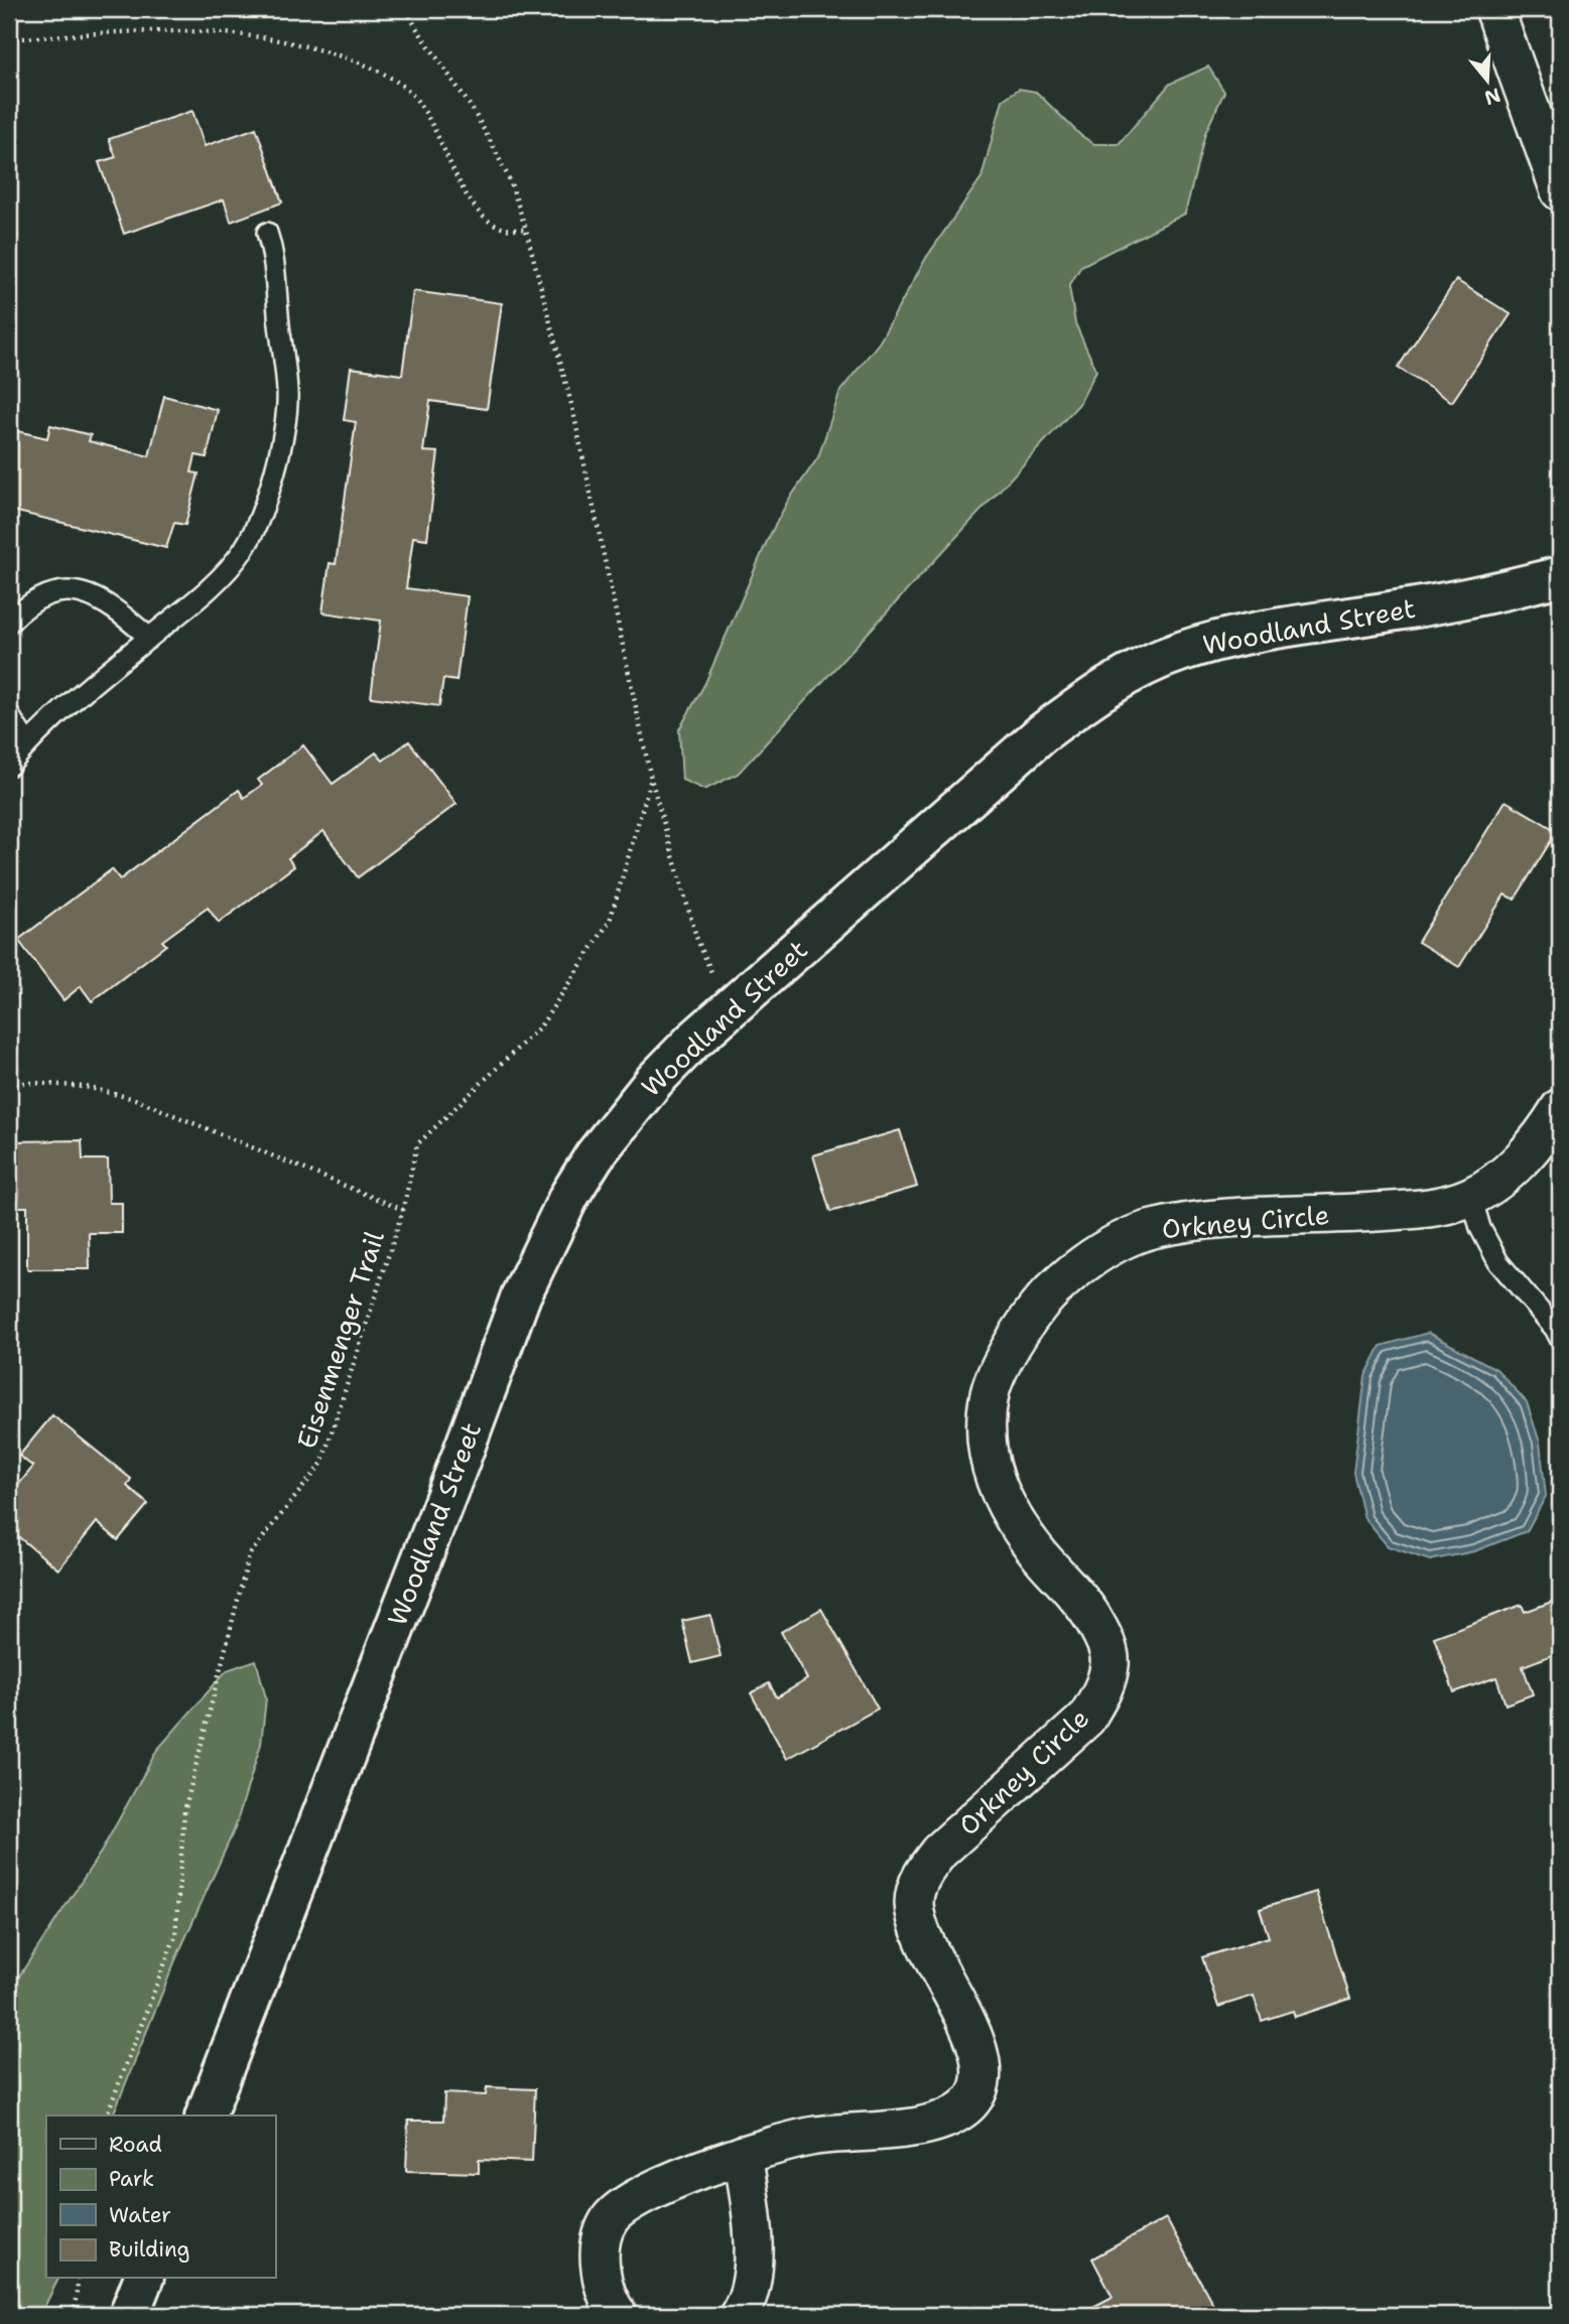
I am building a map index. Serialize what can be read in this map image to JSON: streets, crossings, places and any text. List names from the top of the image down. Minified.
{"streets":{"street":["Woodland Street","Orkney Circle"],"path":["Eisenmenger Trail"]},"legend":["Road","Park","Water","Building"],"north":"bottom"}
